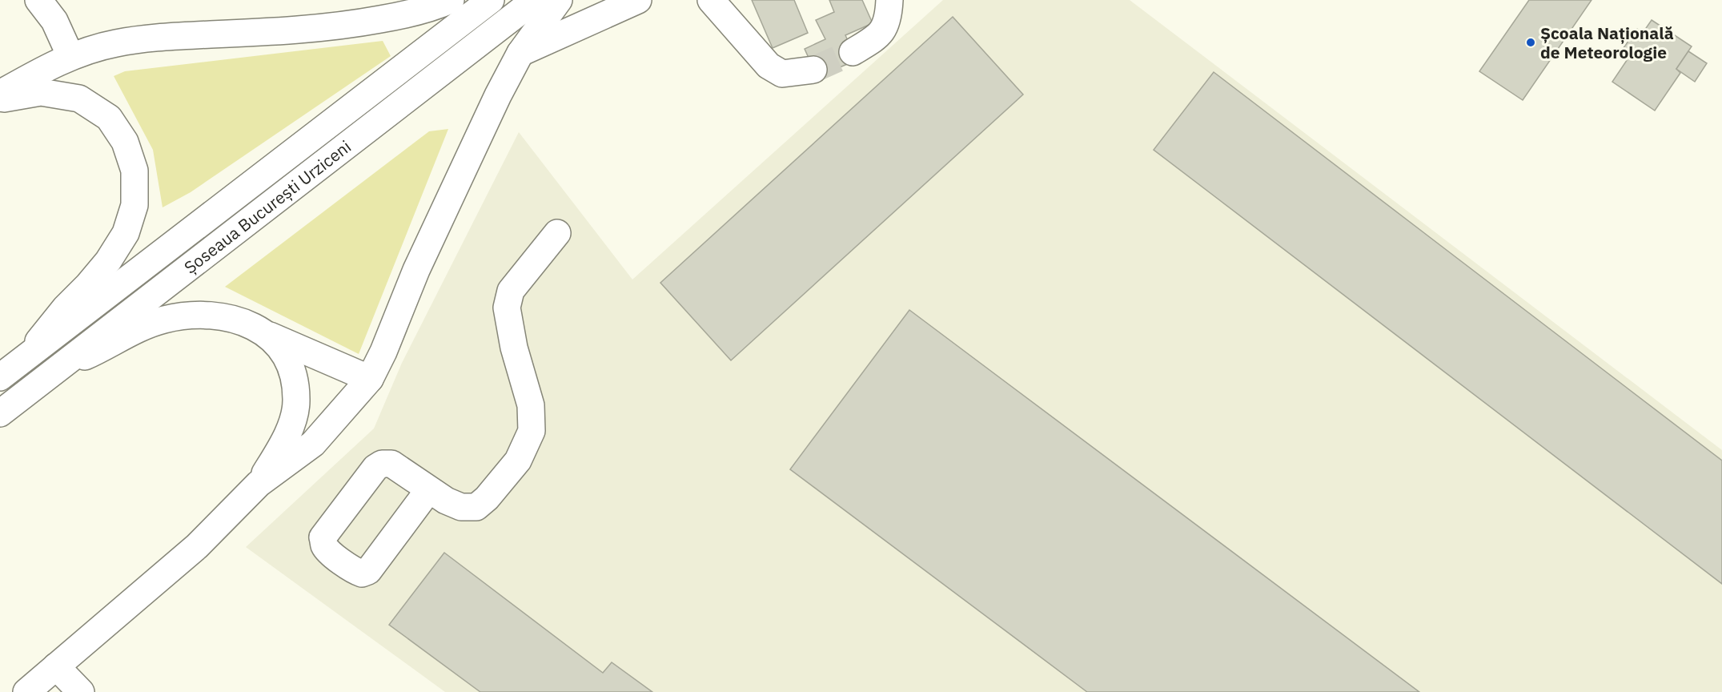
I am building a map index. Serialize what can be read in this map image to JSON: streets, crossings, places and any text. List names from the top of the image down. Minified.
{"streets":{"main road":["Șoseaua București Urziceni"]},"places":["Școala Națională de Meteorologie"]}
